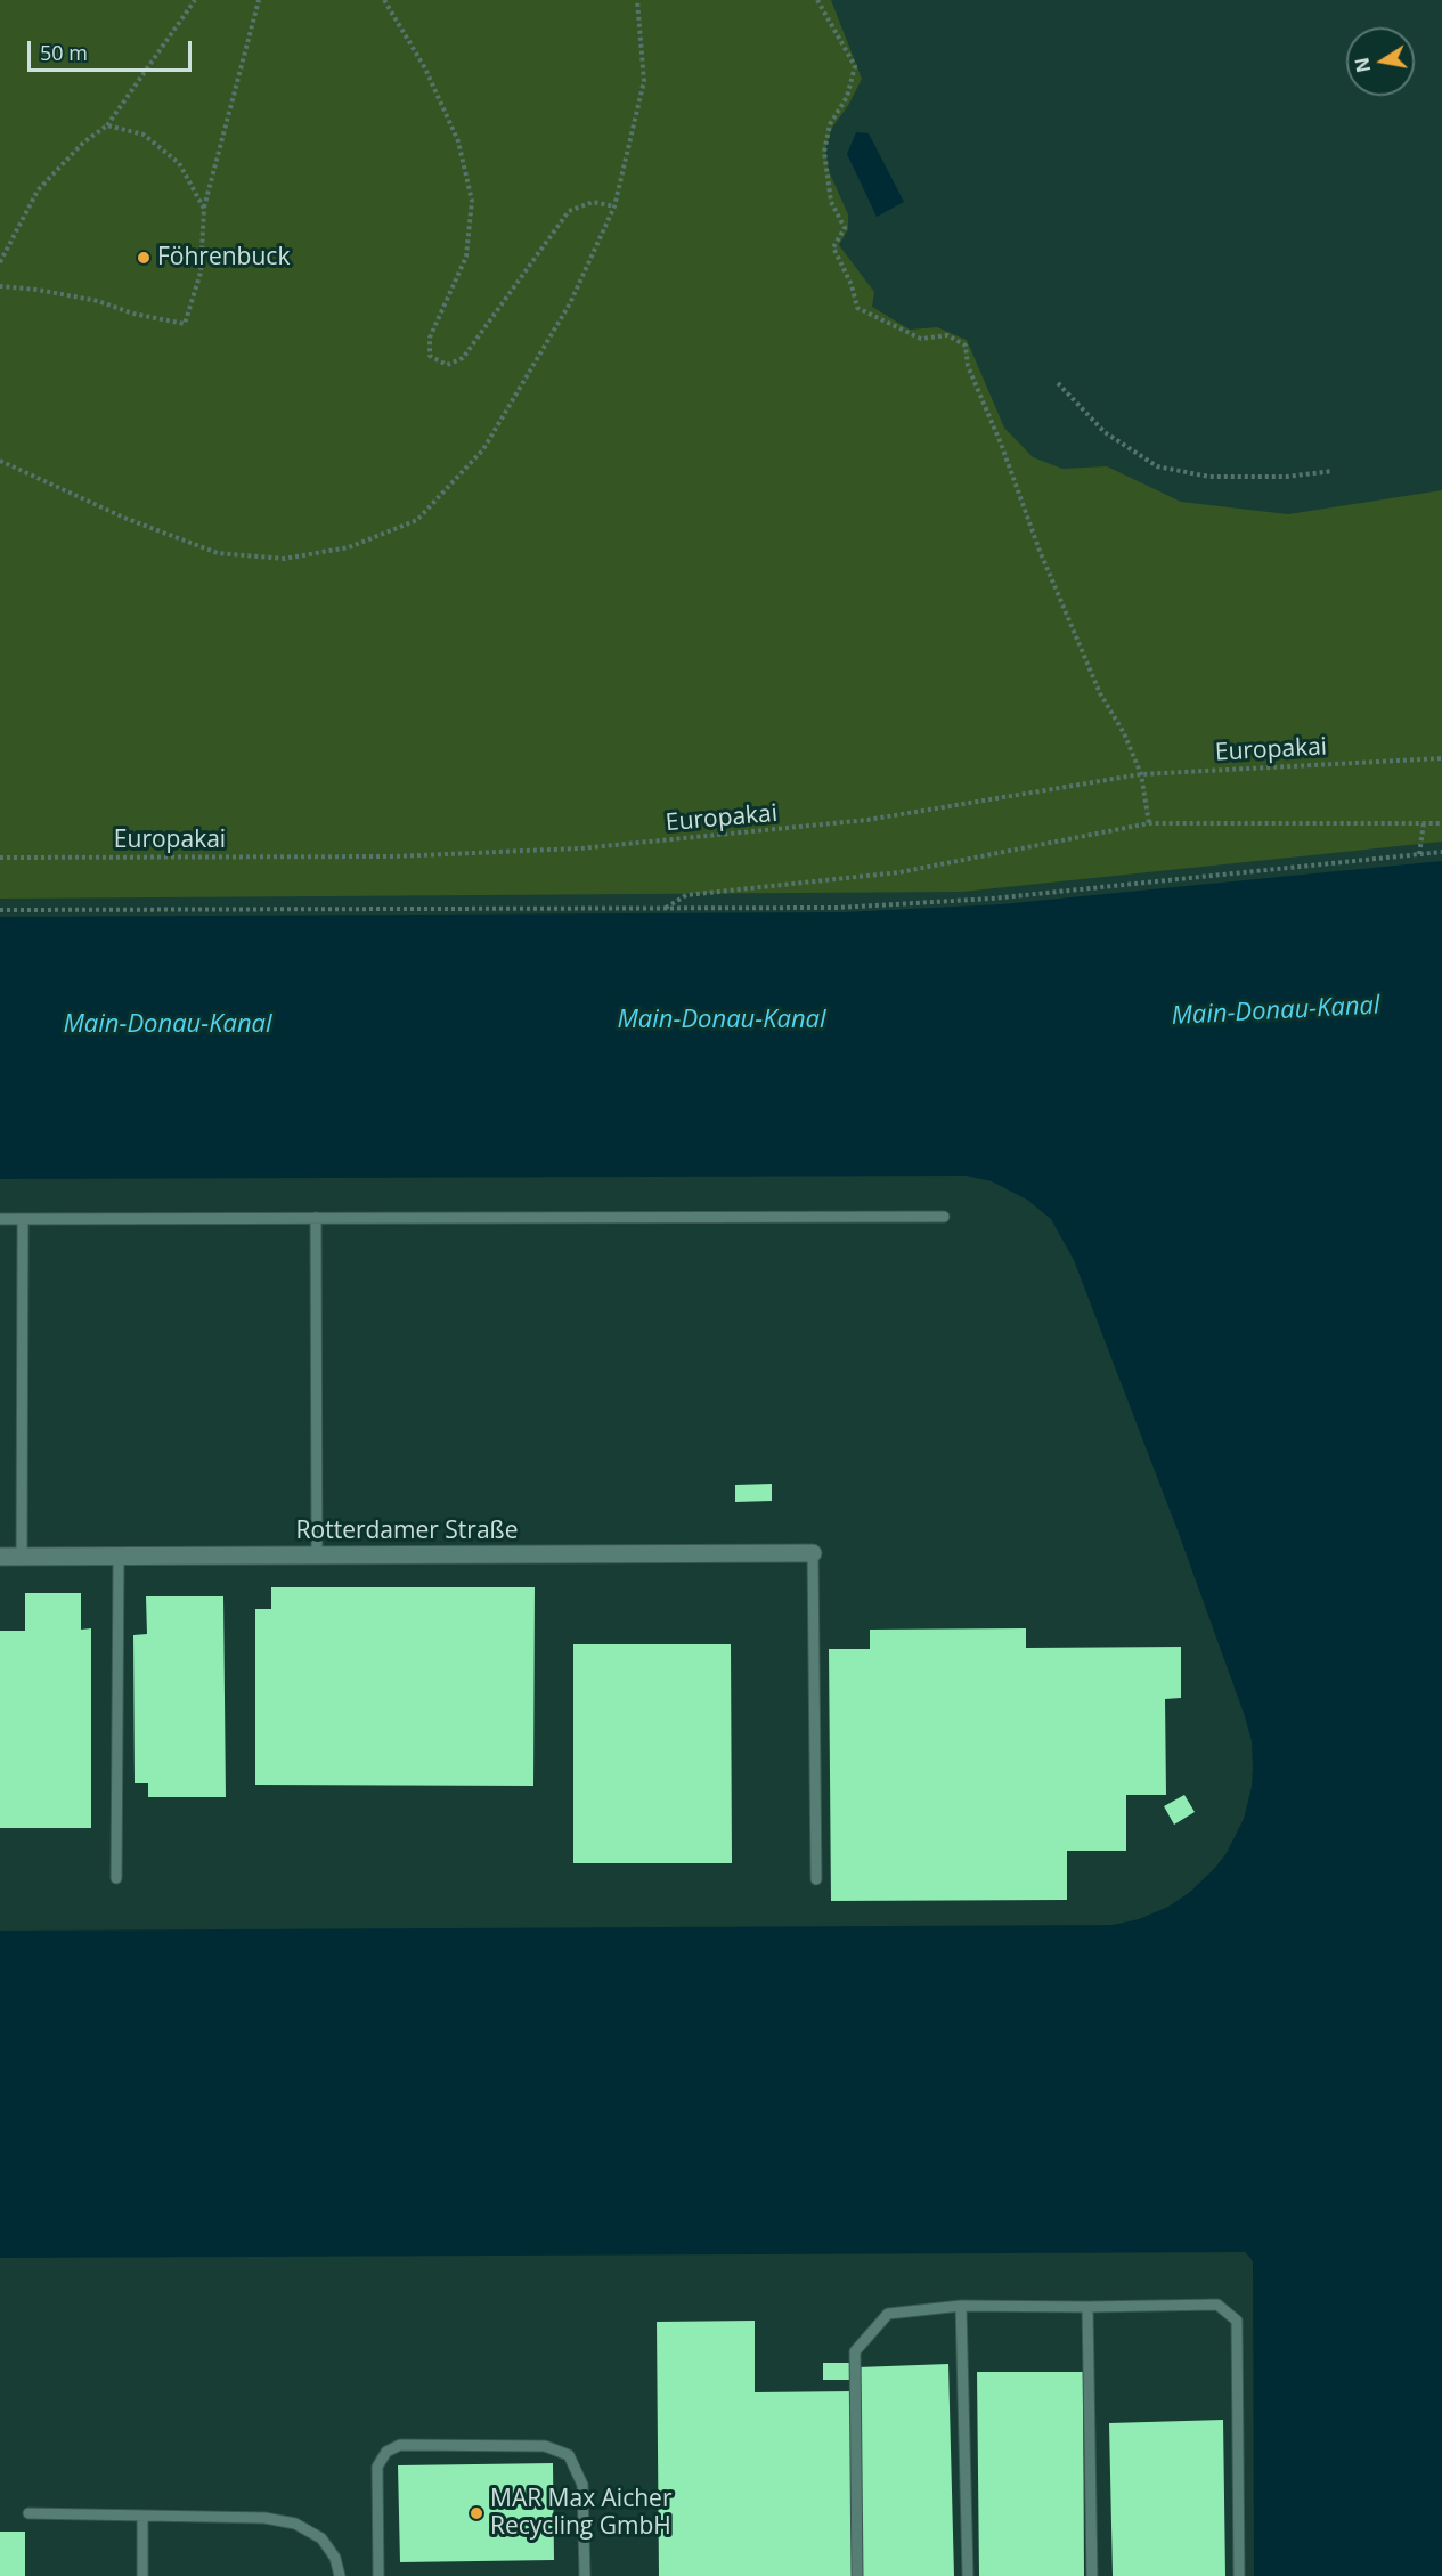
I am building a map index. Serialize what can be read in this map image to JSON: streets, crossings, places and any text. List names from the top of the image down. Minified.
{"streets":{"street":["Rotterdamer Straße"],"path":["Europakai"]},"water":["Main-Donau-Kanal"],"places":["Föhrenbuck","MAR Max Aicher Recycling GmbH"],"scale_bar":"50 m","north":"left"}
